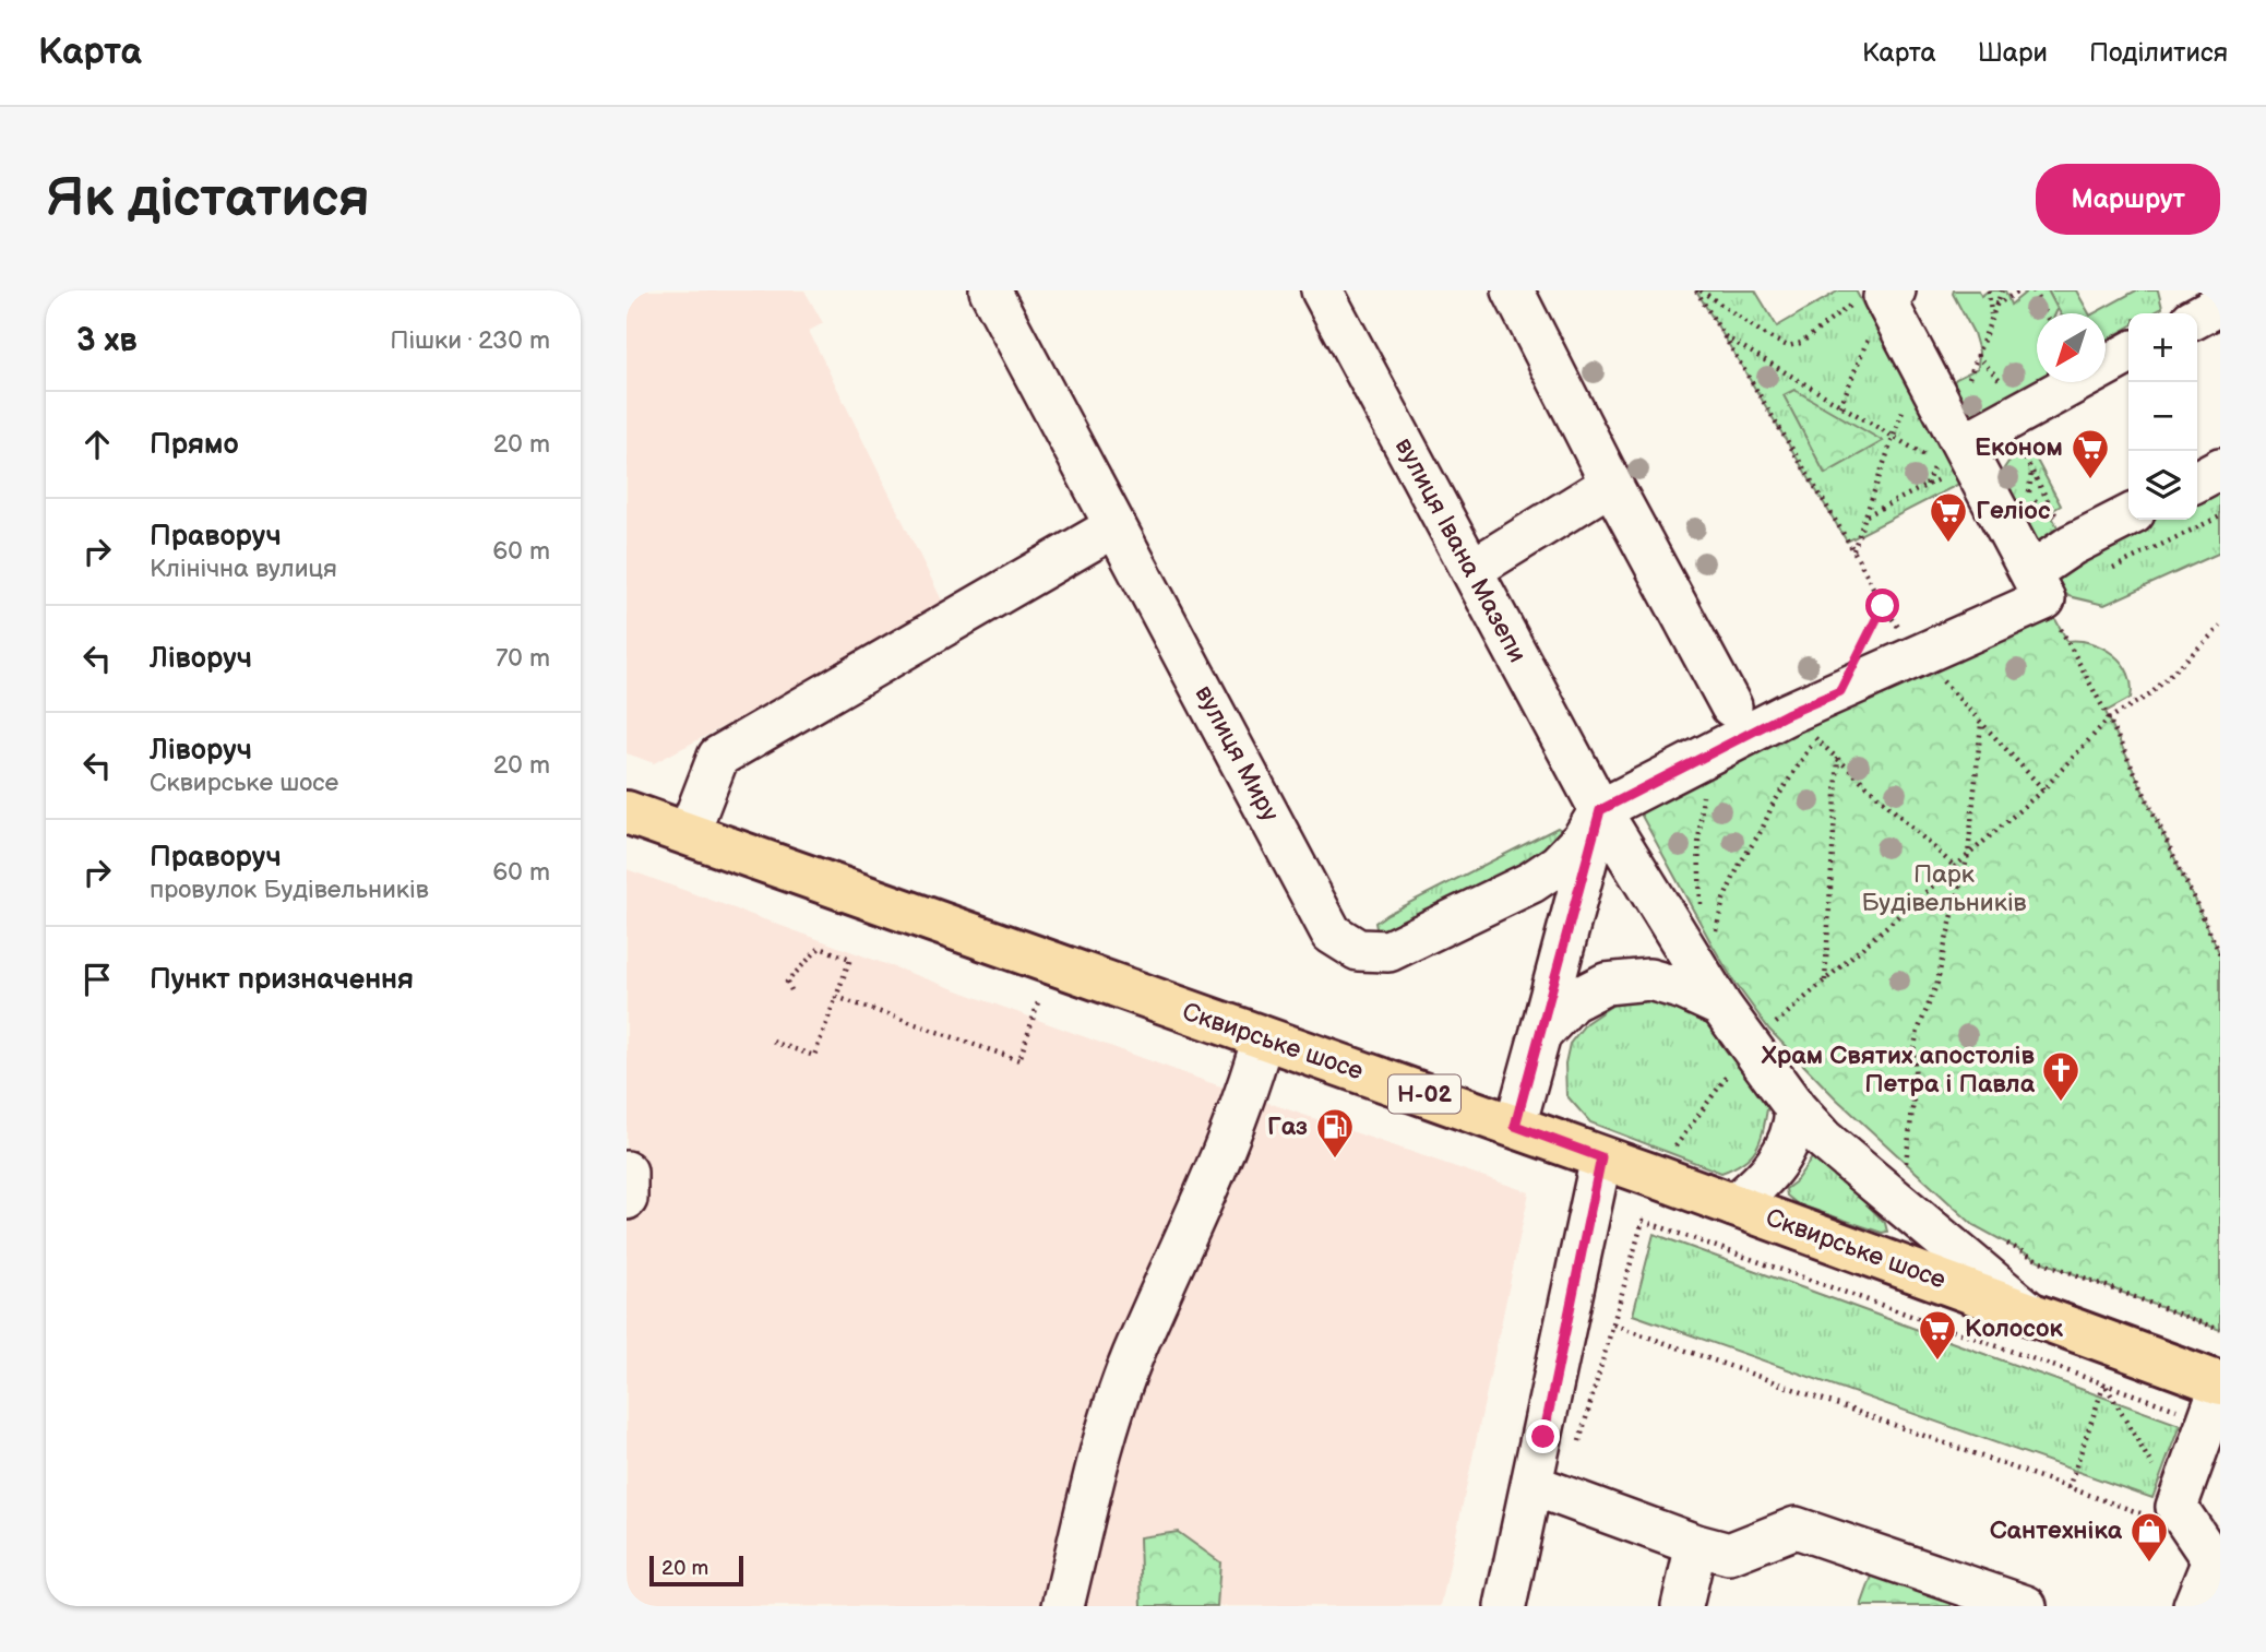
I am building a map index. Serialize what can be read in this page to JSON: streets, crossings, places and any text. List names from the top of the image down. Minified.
{"streets":{"main road":["Сквирське шосе","Н-02"],"street":["вулиця Івана Мазепи","вулиця Миру"]},"crossings":[["вулиця Івана Мазепи","вулиця Миру"],["вулиця Івана Мазепи","Сквирське шосе"]],"parks":["Парк Будівельників"],"places":{"supermarket":["Економ","Геліос","Колосок"],"church":["Храм Святих апостолів Петра і Павла"],"fuel station":["Газ"],"shop":["Сантехніка"]},"scale_bar":"20 m","north":"bottom left","page":{"header":"Карта","nav":["Карта","Шари","Поділитися"],"buttons":"Маршрут","title":"Як дістатися","heading":["3 хв","Пішки · 230 m"],"map_buttons":["+","−"],"list":[["Прямо","20 m"],["Праворуч","Клінічна вулиця","60 m"],["Ліворуч","70 m"],["Ліворуч","Сквирське шосе","20 m"],["Праворуч","провулок Будівельників","60 m"],"Пункт призначення"],"scale":"20 m"}}
